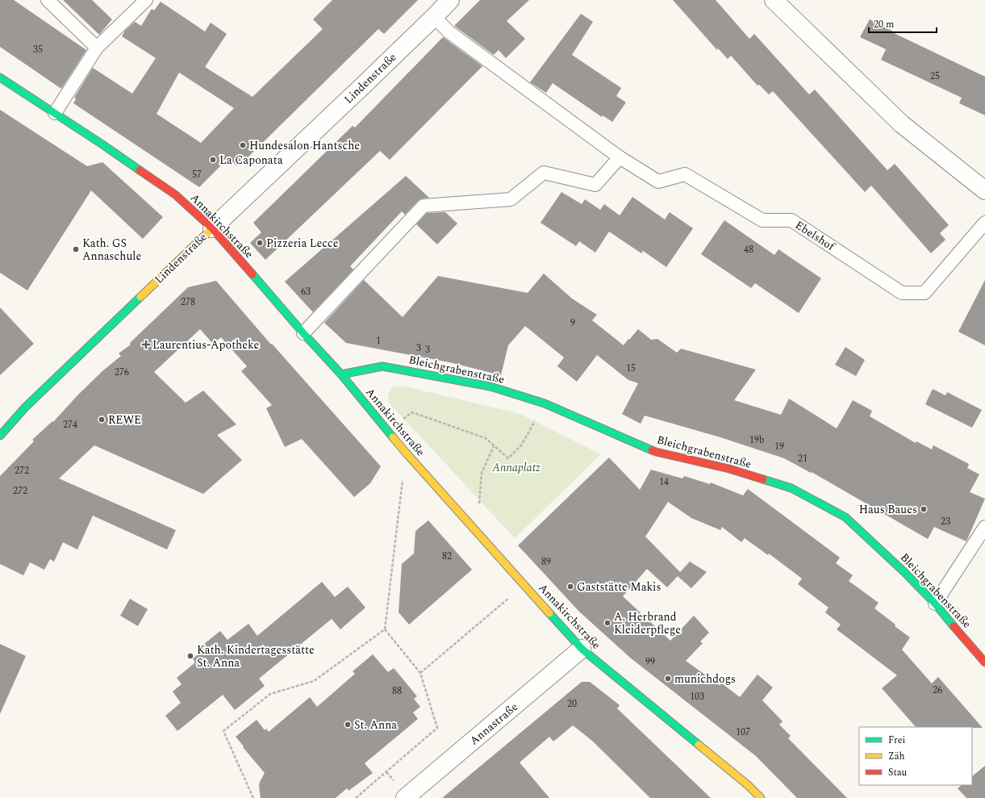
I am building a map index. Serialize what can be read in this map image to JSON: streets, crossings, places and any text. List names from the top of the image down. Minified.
{"streets":{"street":["Lindenstraße","Annakirchstraße","Bleichgrabenstraße","Annastraße"],"lane":["Ebelshof"]},"crossings":[["Lindenstraße","Annakirchstraße"],["Annakirchstraße","Bleichgrabenstraße"],["Annakirchstraße","Annastraße"]],"parks":["Annaplatz"],"places":{"other":["Hundesalon Hantsche","La Caponata","Pizzeria Lecce","Kath. GS Annaschule","REWE","Haus Baues","Gaststätte Makis","A. Herbrand Kleiderpflege","Kath. Kindertagesstätte St. Anna","munichdogs","St. Anna"],"health":["Laurentius-Apotheke"]},"house_numbers":["35","25","57","48","63","278","9","1","3","3","15","276","274","19b","19","21","272","14","272","23","82","89","99","26","88","103","20","107"],"legend":["Frei","Zäh","Stau"],"scale_bar":"20 m"}
